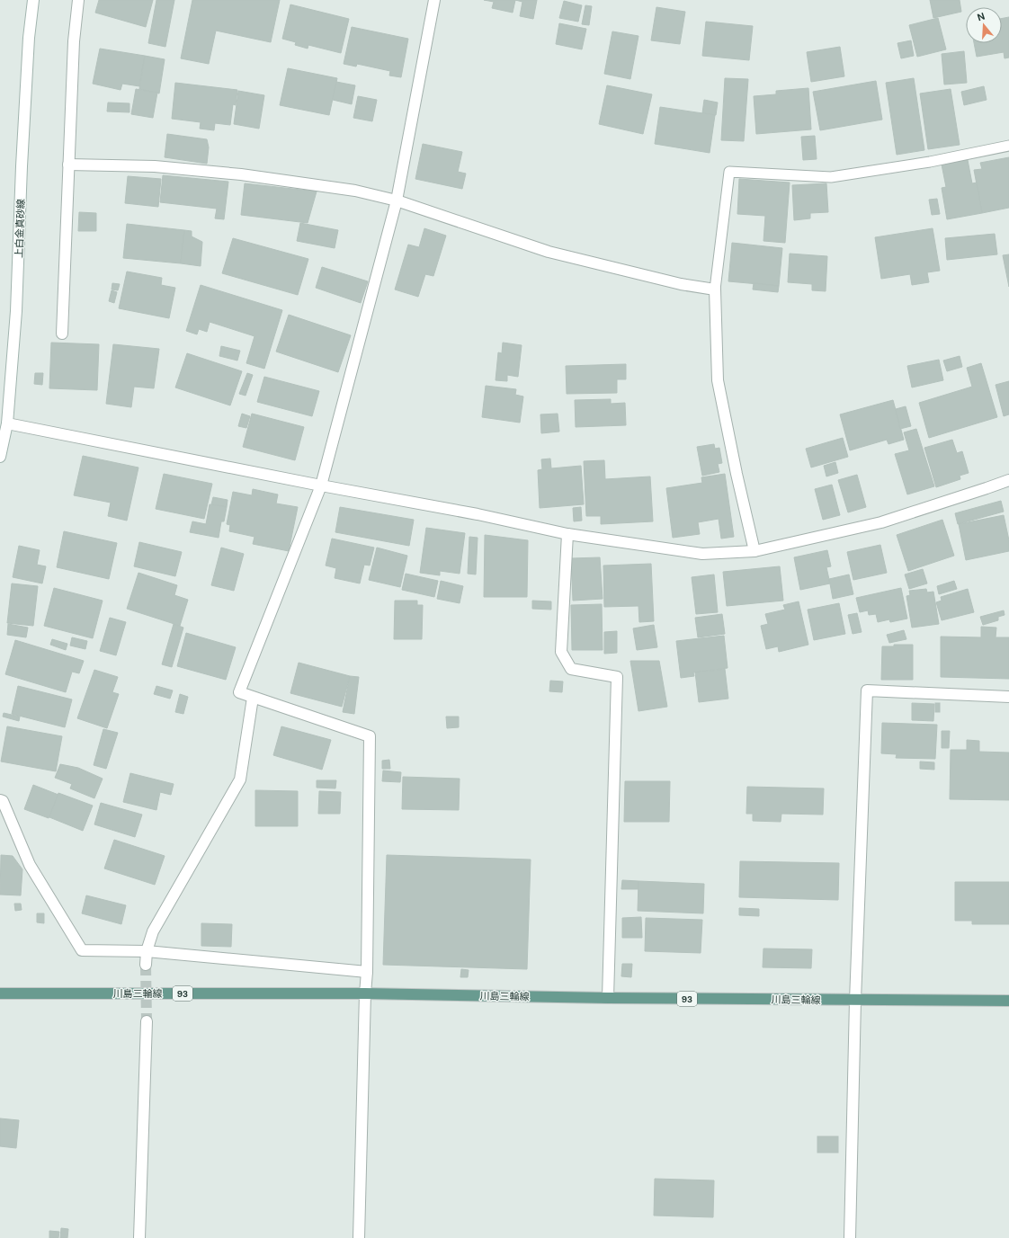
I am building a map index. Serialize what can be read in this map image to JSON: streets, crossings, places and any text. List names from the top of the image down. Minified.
{"streets":{"main road":["川島三輪線","93"],"street":["上白金真砂線"]},"north":"top"}
